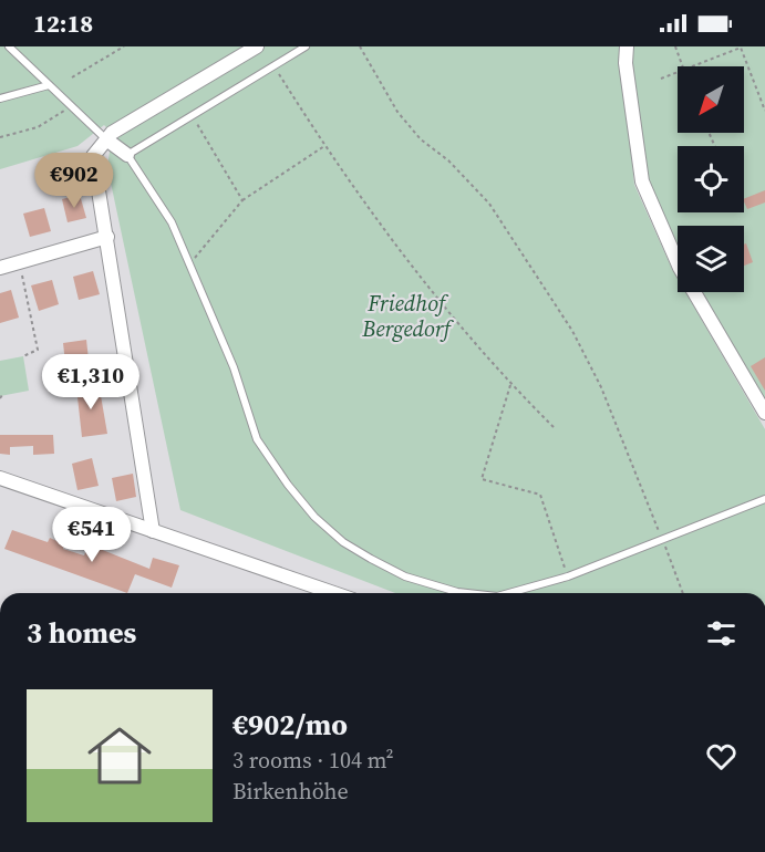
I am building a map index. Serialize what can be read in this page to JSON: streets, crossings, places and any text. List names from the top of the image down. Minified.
{"parks":["Friedhof Bergedorf"],"north":"bottom left","page":{"status":"12:18","price":["€902","€1,310","€541"],"heading":"3 homes","list":[{"name":"€902/mo","note":"3 rooms · 104 m² · Birkenhöhe"}]}}
